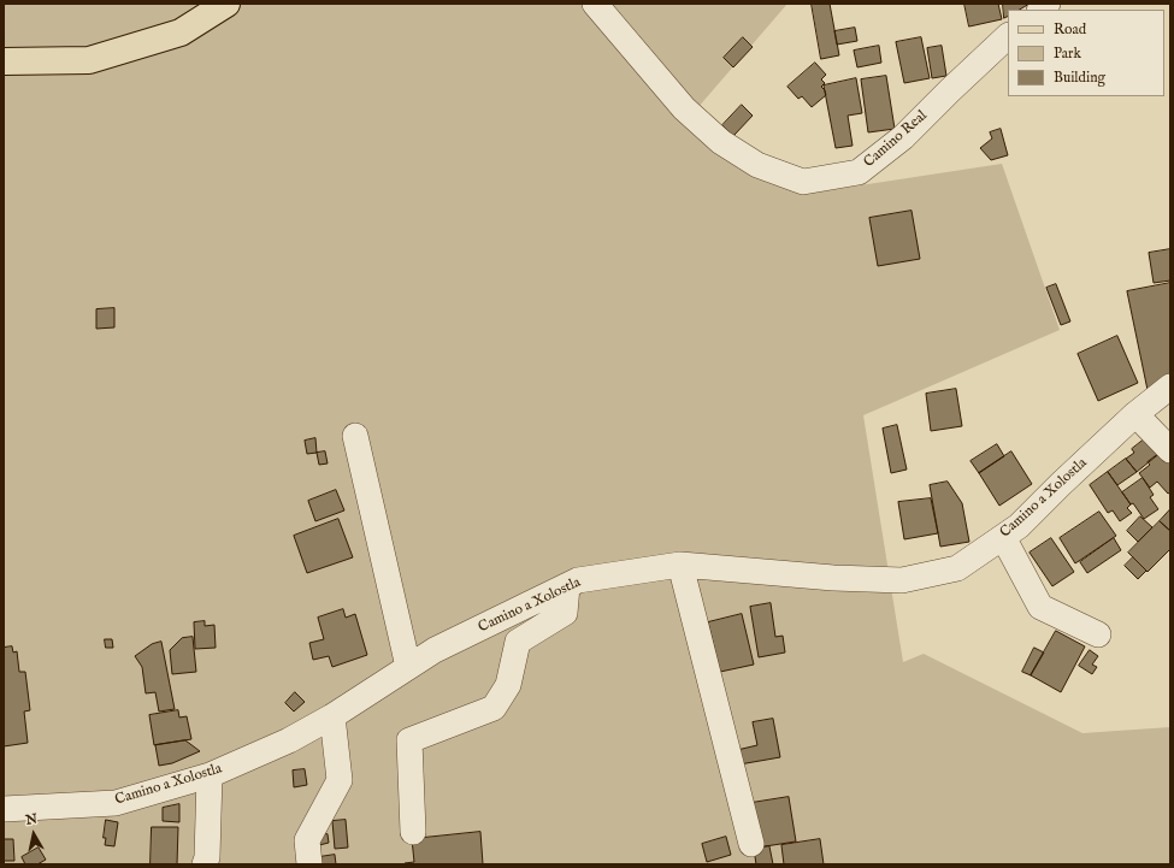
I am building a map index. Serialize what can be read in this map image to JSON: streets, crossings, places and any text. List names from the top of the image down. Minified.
{"streets":{"street":["Camino Real","Camino a Xolostla"]},"legend":["Road","Park","Building"],"north":"top"}
